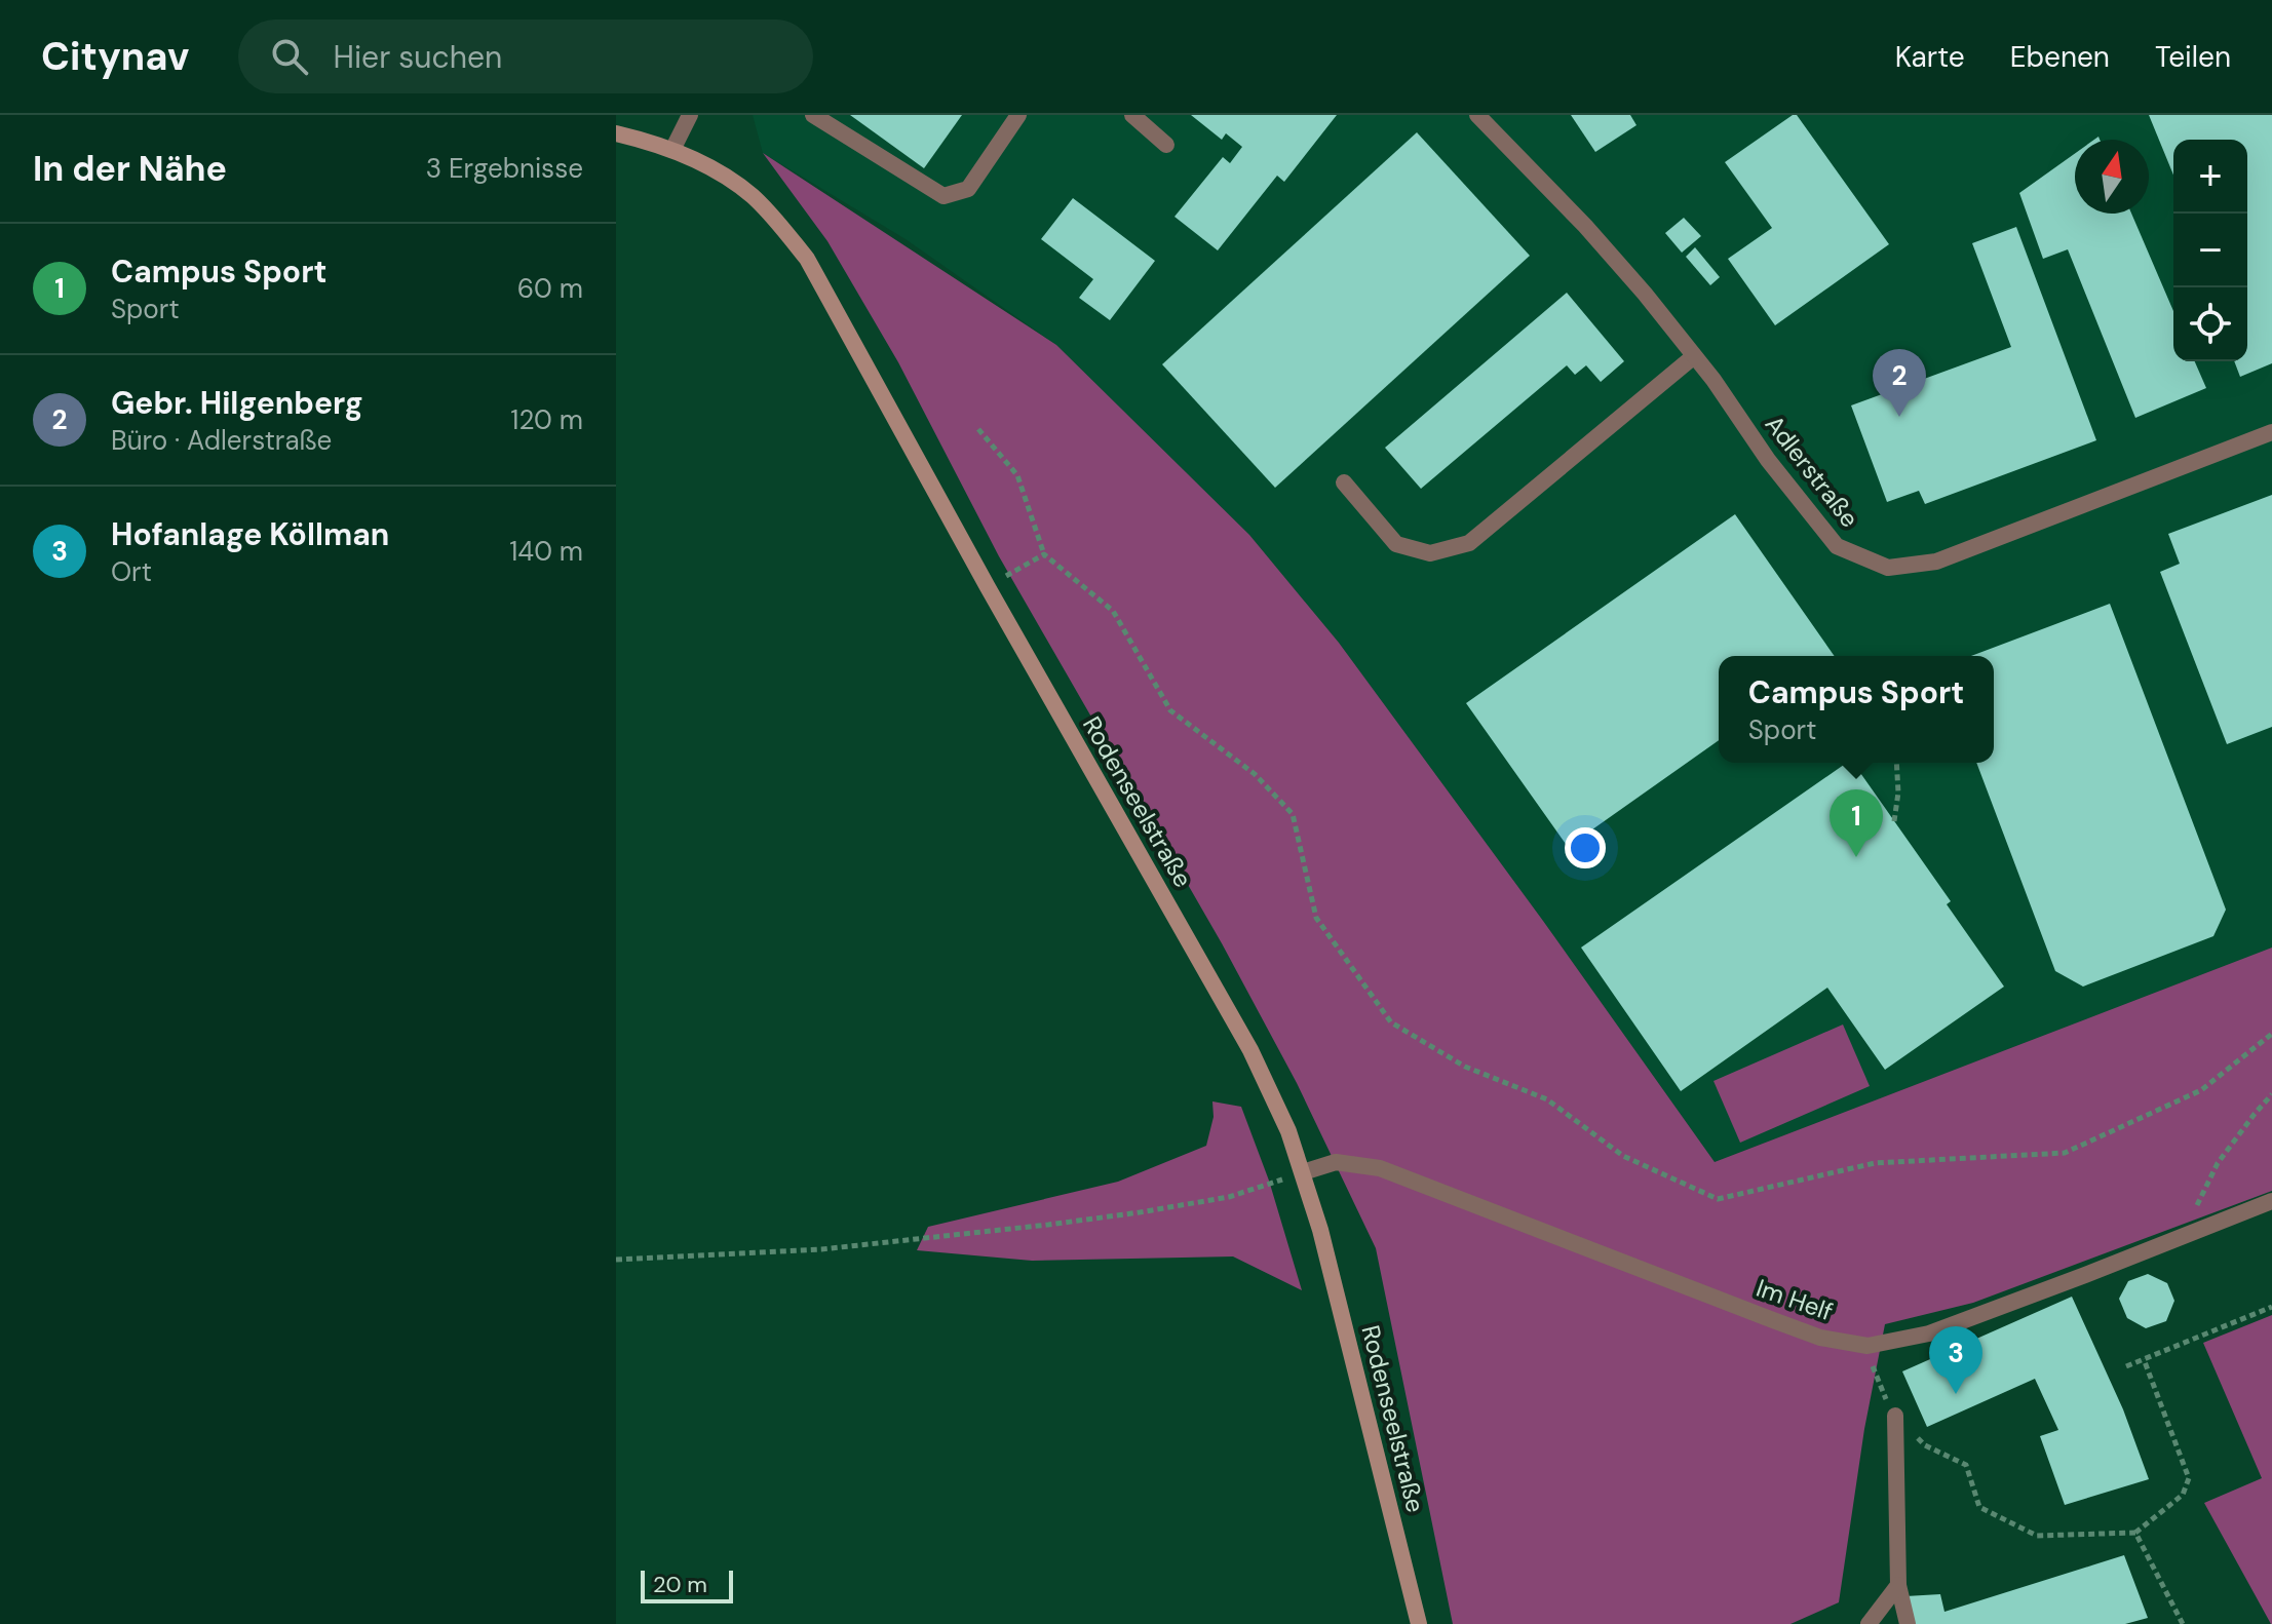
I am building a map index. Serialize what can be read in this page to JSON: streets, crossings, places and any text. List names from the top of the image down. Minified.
{"streets":{"main road":["Rodenseelstraße"],"street":["Adlerstraße","Im Helf"]},"crossings":[["Rodenseelstraße","Im Helf"]],"scale_bar":"20 m","north":"top","page":{"header":"Citynav","search":"Hier suchen","nav":["Karte","Ebenen","Teilen"],"heading":["In der Nähe","3 Ergebnisse"],"map_buttons":["+","−"],"list":[{"mark":"1","name":"Campus Sport","note":"Sport","value":"60 m"},{"mark":"2","name":"Gebr. Hilgenberg","note":"Büro · Adlerstraße","value":"120 m"},{"mark":"3","name":"Hofanlage Köllman","note":"Ort","value":"140 m"}],"pins":["2","1","3"],"popup":["Campus Sport","Sport"],"scale":"20 m"}}
